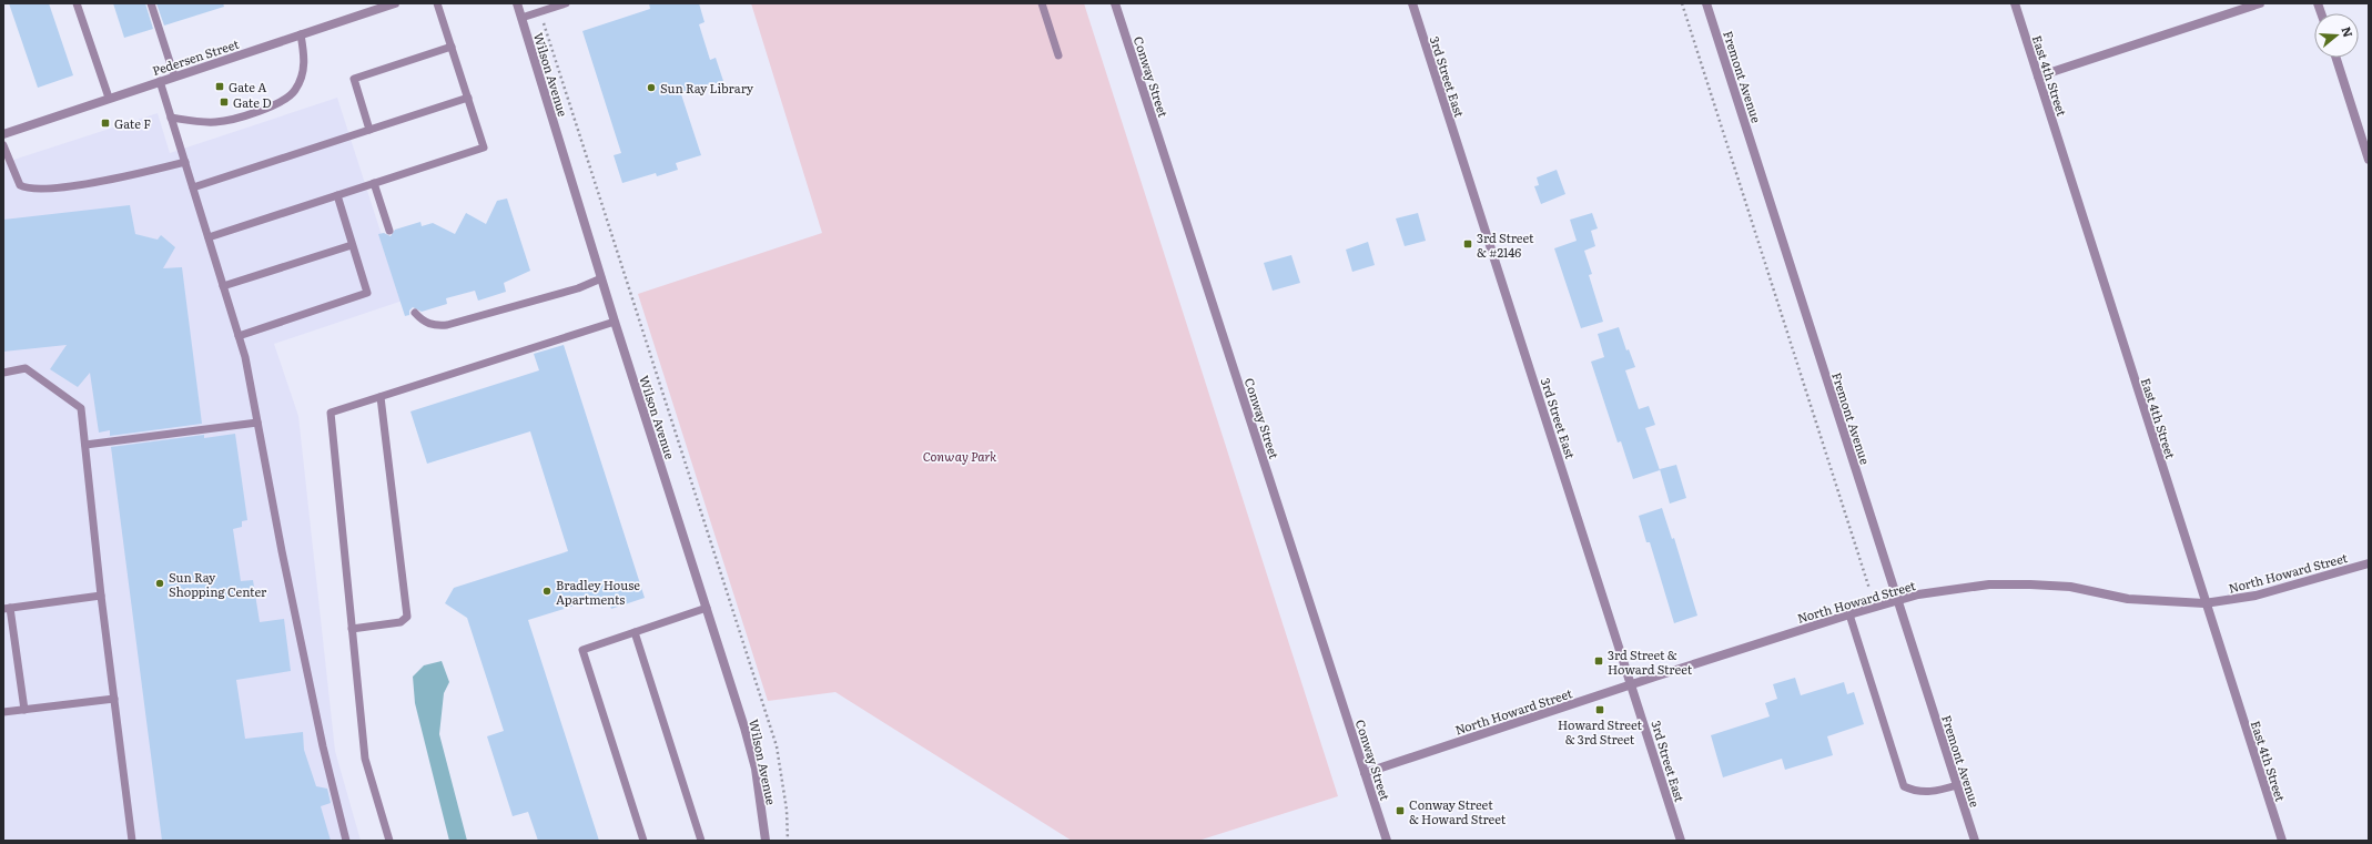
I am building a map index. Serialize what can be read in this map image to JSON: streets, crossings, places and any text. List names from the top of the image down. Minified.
{"streets":{"street":["Pedersen Street","Wilson Avenue","East 4th Street","Conway Street","3rd Street East","Fremont Avenue","North Howard Street"]},"crossings":[["East 4th Street","North Howard Street"],["Conway Street","North Howard Street"],["3rd Street East","North Howard Street"],["Fremont Avenue","North Howard Street"]],"parks":["Conway Park"],"places":{"transit":["Gate A","Gate D","Gate F","3rd Street & #2146","3rd Street & Howard Street","Howard Street & 3rd Street","Conway Street & Howard Street"],"other":["Sun Ray Library","Sun Ray Shopping Center","Bradley House Apartments"]},"north":"right"}
